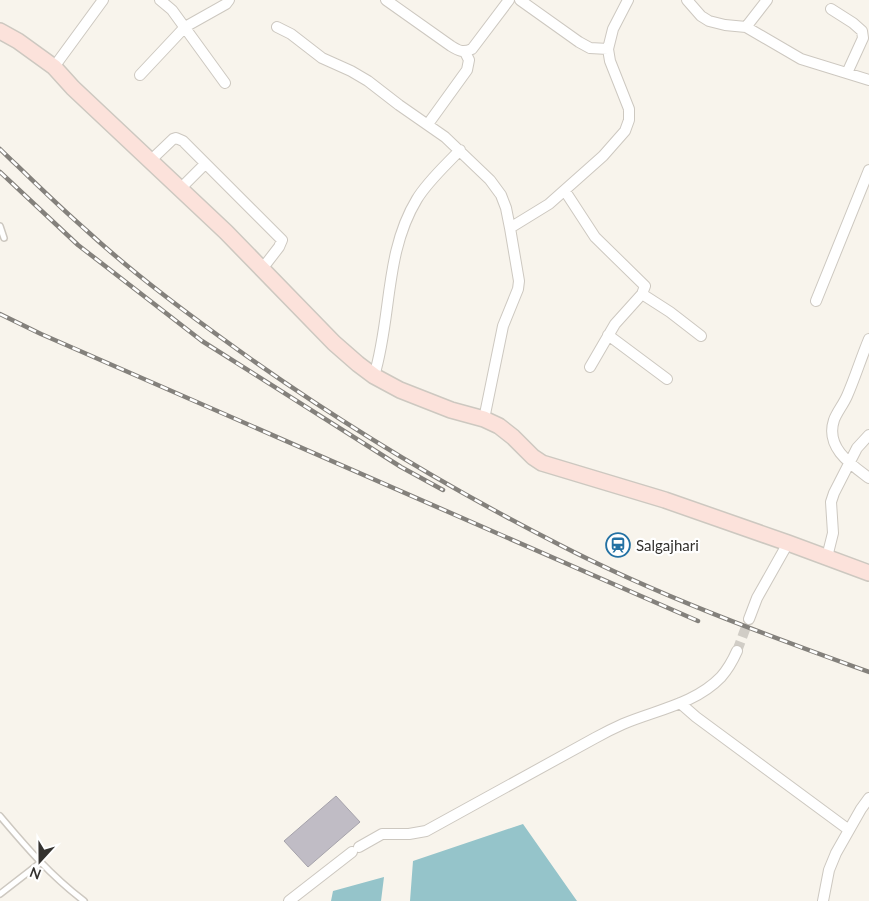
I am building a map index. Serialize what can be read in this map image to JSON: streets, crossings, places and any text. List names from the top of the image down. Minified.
{"places":{"station":["Salgajhari"]},"north":"bottom"}
